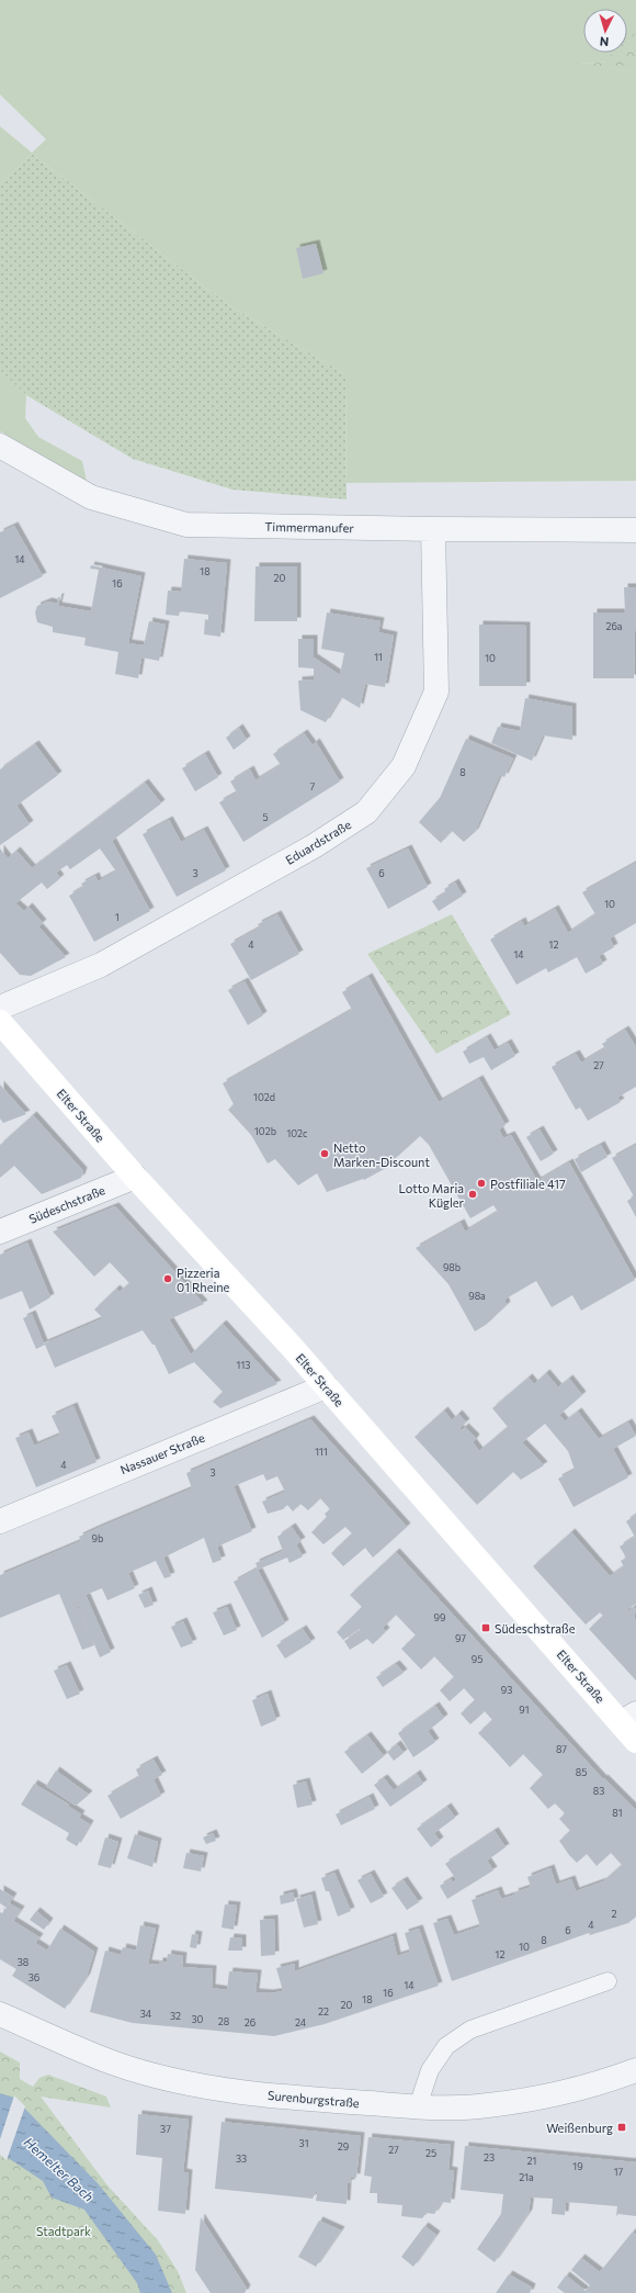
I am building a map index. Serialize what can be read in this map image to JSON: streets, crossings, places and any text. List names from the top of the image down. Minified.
{"streets":{"main road":["Elter Straße"],"street":["Timmermanufer","Eduardstraße","Südeschstraße","Nassauer Straße","Surenburgstraße"]},"crossings":[["Timmermanufer","Eduardstraße"],["Elter Straße","Südeschstraße"],["Elter Straße","Nassauer Straße"]],"water":["Hemelter Bach"],"parks":["Stadtpark"],"places":{"other":["Netto Marken-Discount","Postfiliale 417","Lotto Maria Kügler","Pizzeria 01 Rheine"],"transit":["Südeschstraße","Weißenburg"]},"house_numbers":["14","18","20","16","26a","11","10","8","7","5","3","6","10","1","4","12","14","27","102d","102b","102c","98b","98a","113","111","4","3","9b","99","97","95","93","91","87","85","83","81","2","4","6","8","10","12","38","36","14","16","18","20","22","34","32","30","28","26","24","37","31","29","27","25","23","33","21","19","17","21a"],"north":"bottom"}
